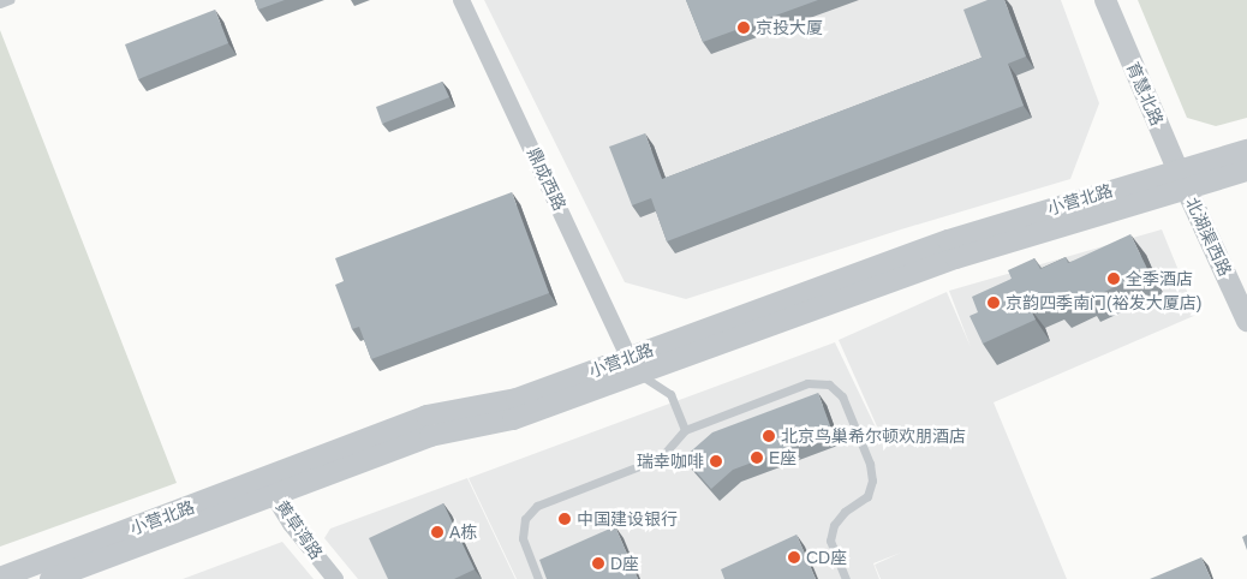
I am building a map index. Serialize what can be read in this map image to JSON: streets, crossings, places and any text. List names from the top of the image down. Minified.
{"streets":{"street":["育慧北路","鼎成西路","小营北路","北湖渠西路","黄草湾路"]},"crossings":[["育慧北路","小营北路"],["育慧北路","北湖渠西路"],["鼎成西路","小营北路"],["小营北路","北湖渠西路"],["小营北路","黄草湾路"]],"places":["京投大厦","全季酒店","京韵四季南门(裕发大厦店)","北京鸟巢希尔顿欢朋酒店","E座","瑞幸咖啡","中国建设银行","A栋","CD座","D座"]}
